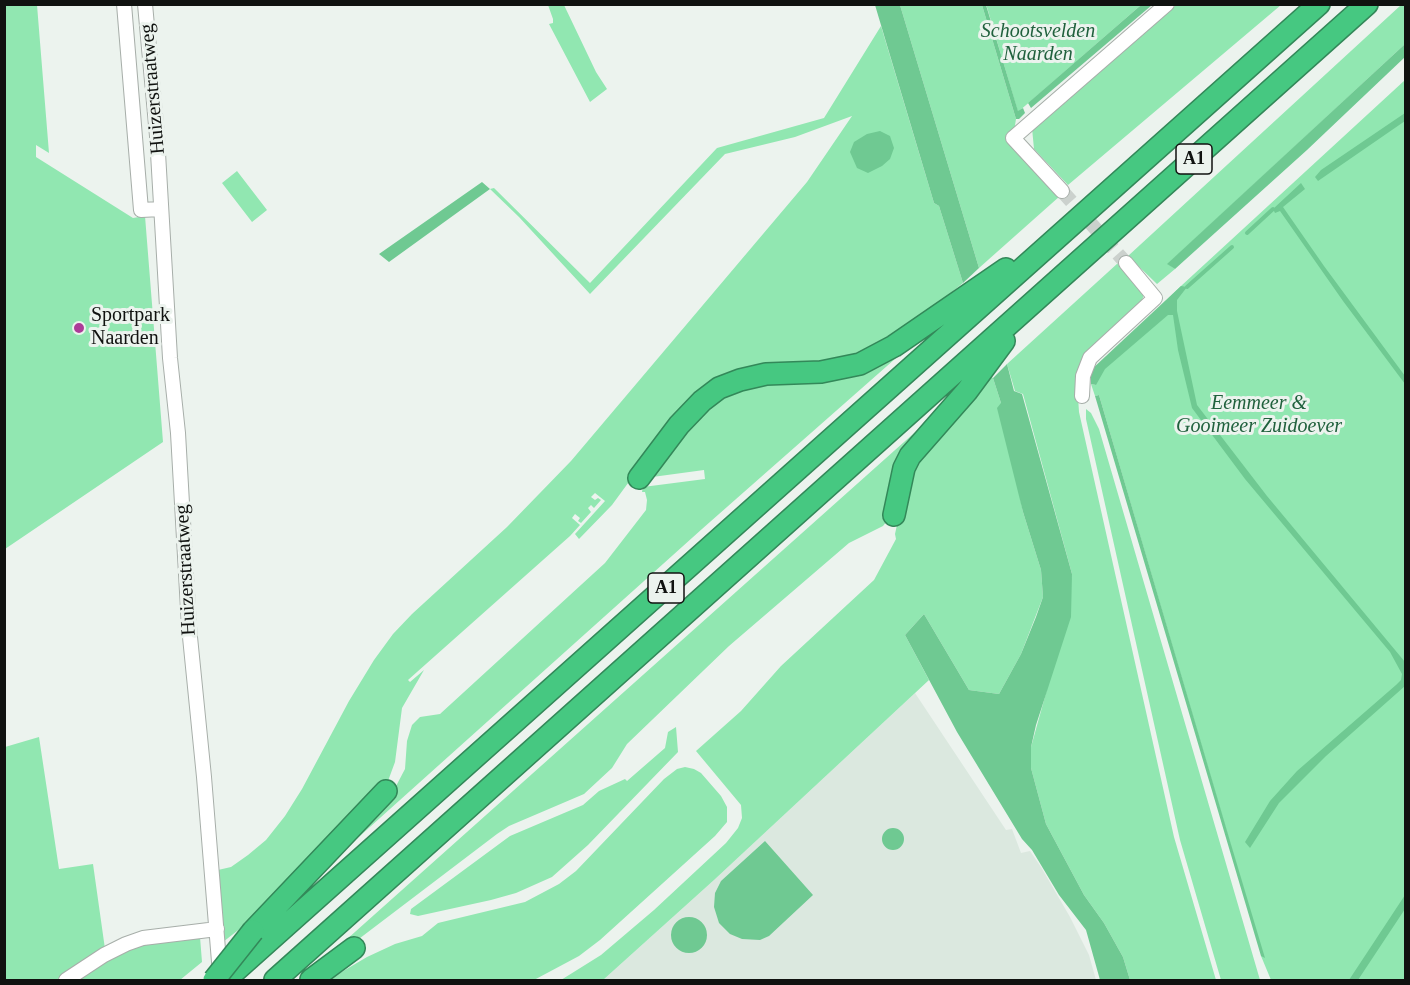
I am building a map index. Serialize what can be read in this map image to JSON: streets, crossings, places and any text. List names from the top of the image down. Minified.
{"streets":{"highway":["A1"],"street":["Huizerstraatweg"]},"parks":["Schootsvelden Naarden","Eemmeer & Gooimeer Zuidoever"],"places":["Sportpark Naarden"]}
